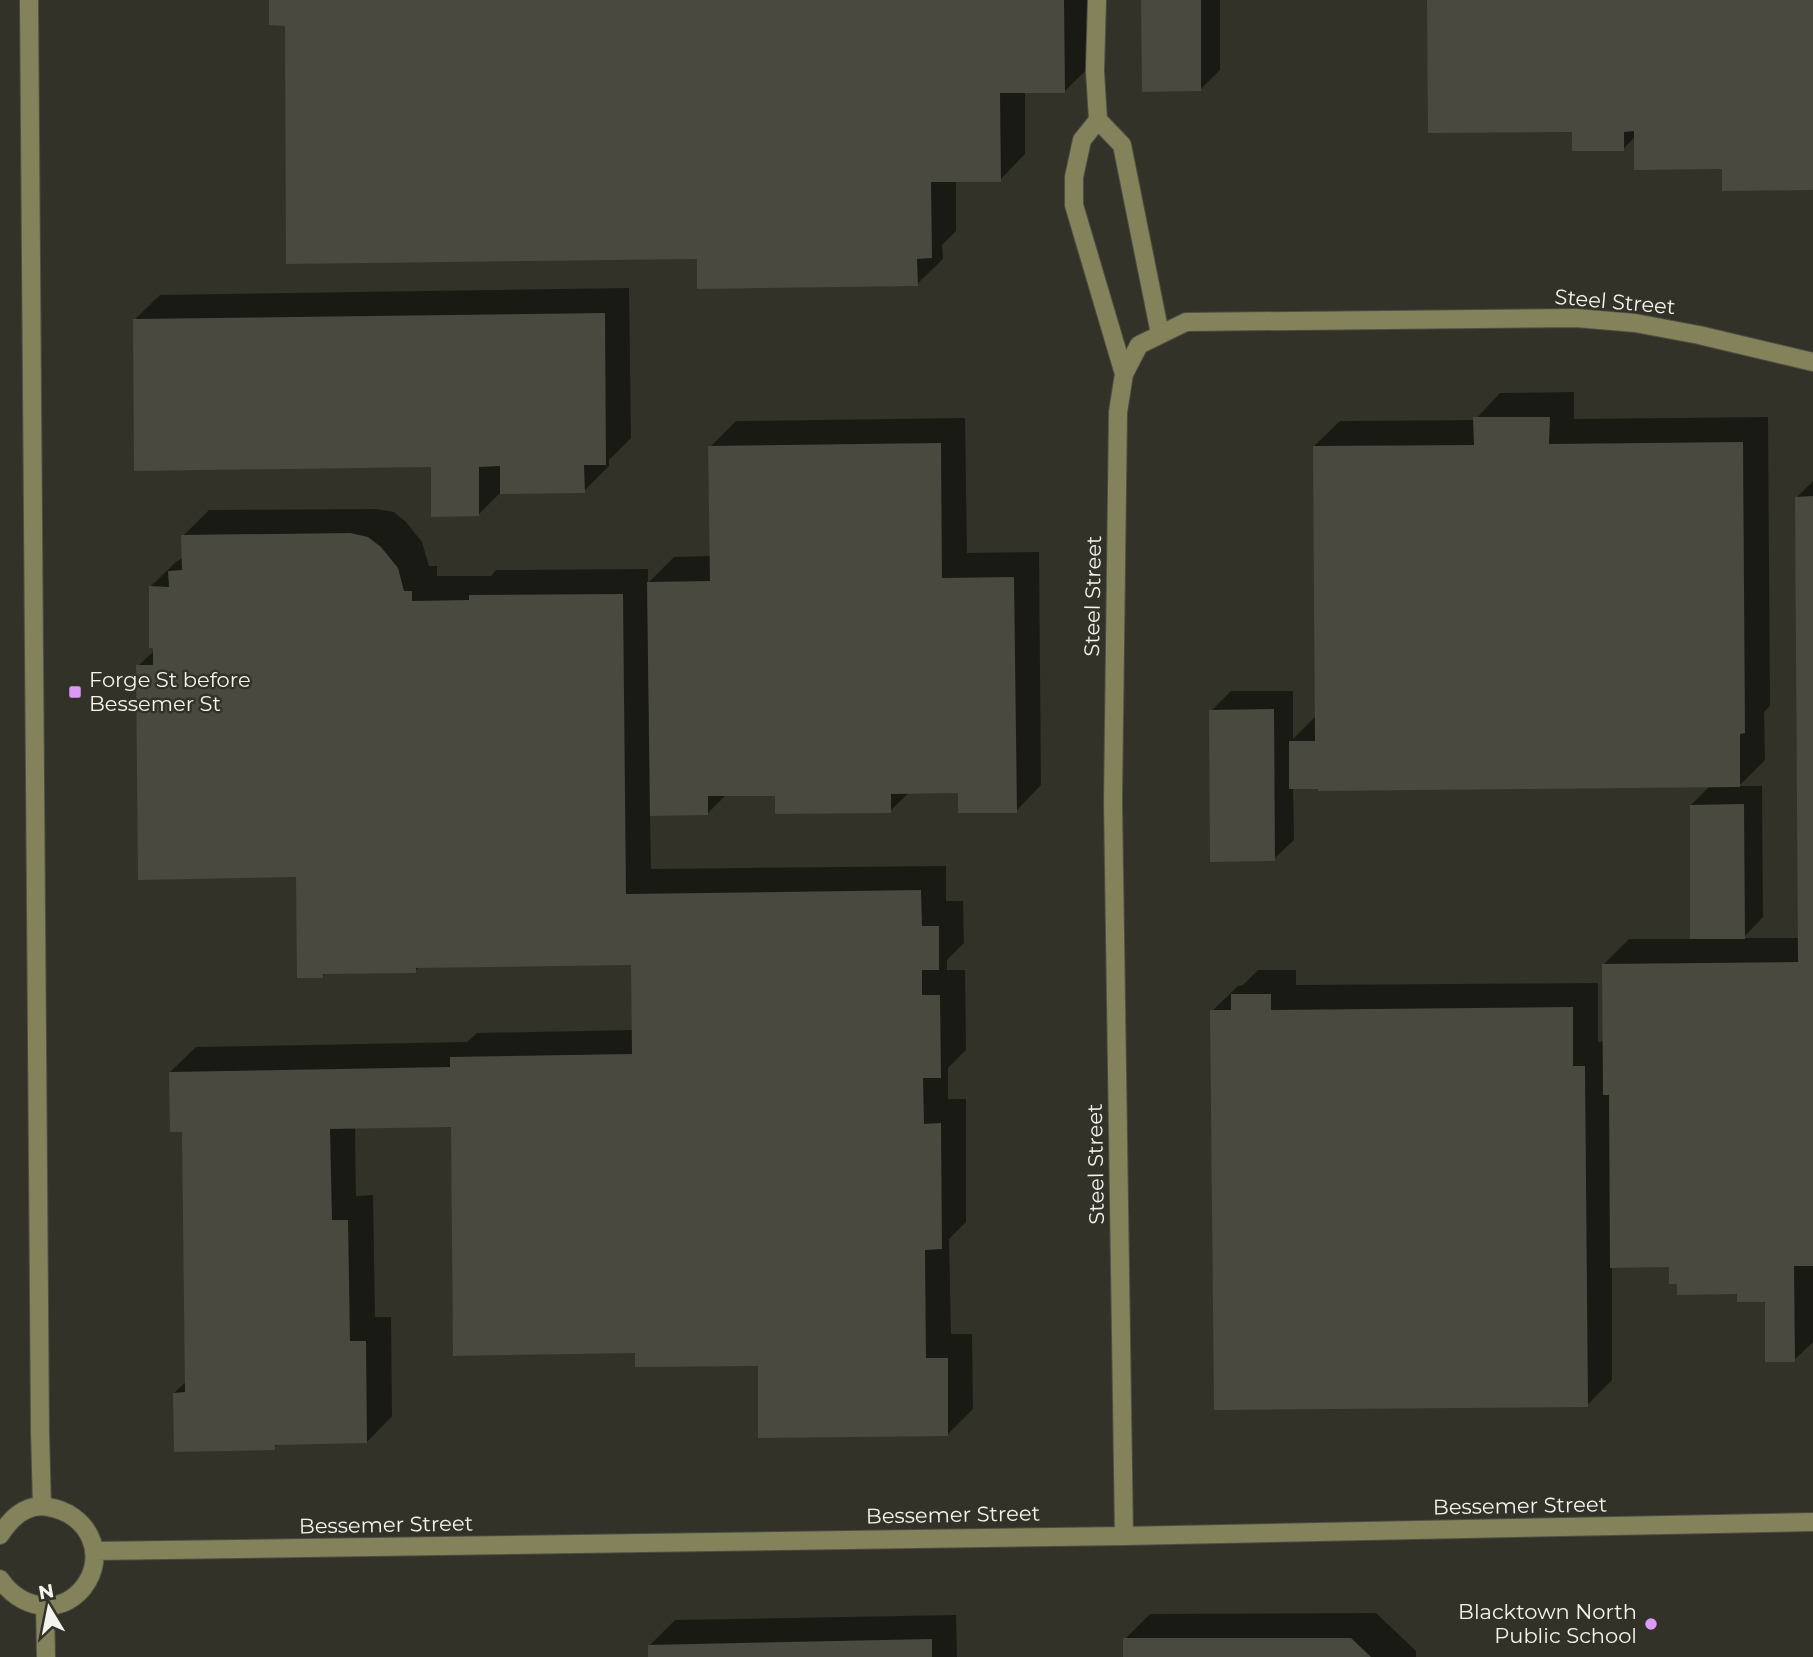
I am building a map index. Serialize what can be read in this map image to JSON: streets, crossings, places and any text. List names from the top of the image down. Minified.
{"streets":{"street":["Steel Street","Bessemer Street"]},"crossings":[["Steel Street","Bessemer Street"]],"places":{"transit":["Forge St before Bessemer St"],"other":["Blacktown North Public School"]},"north":"top"}
